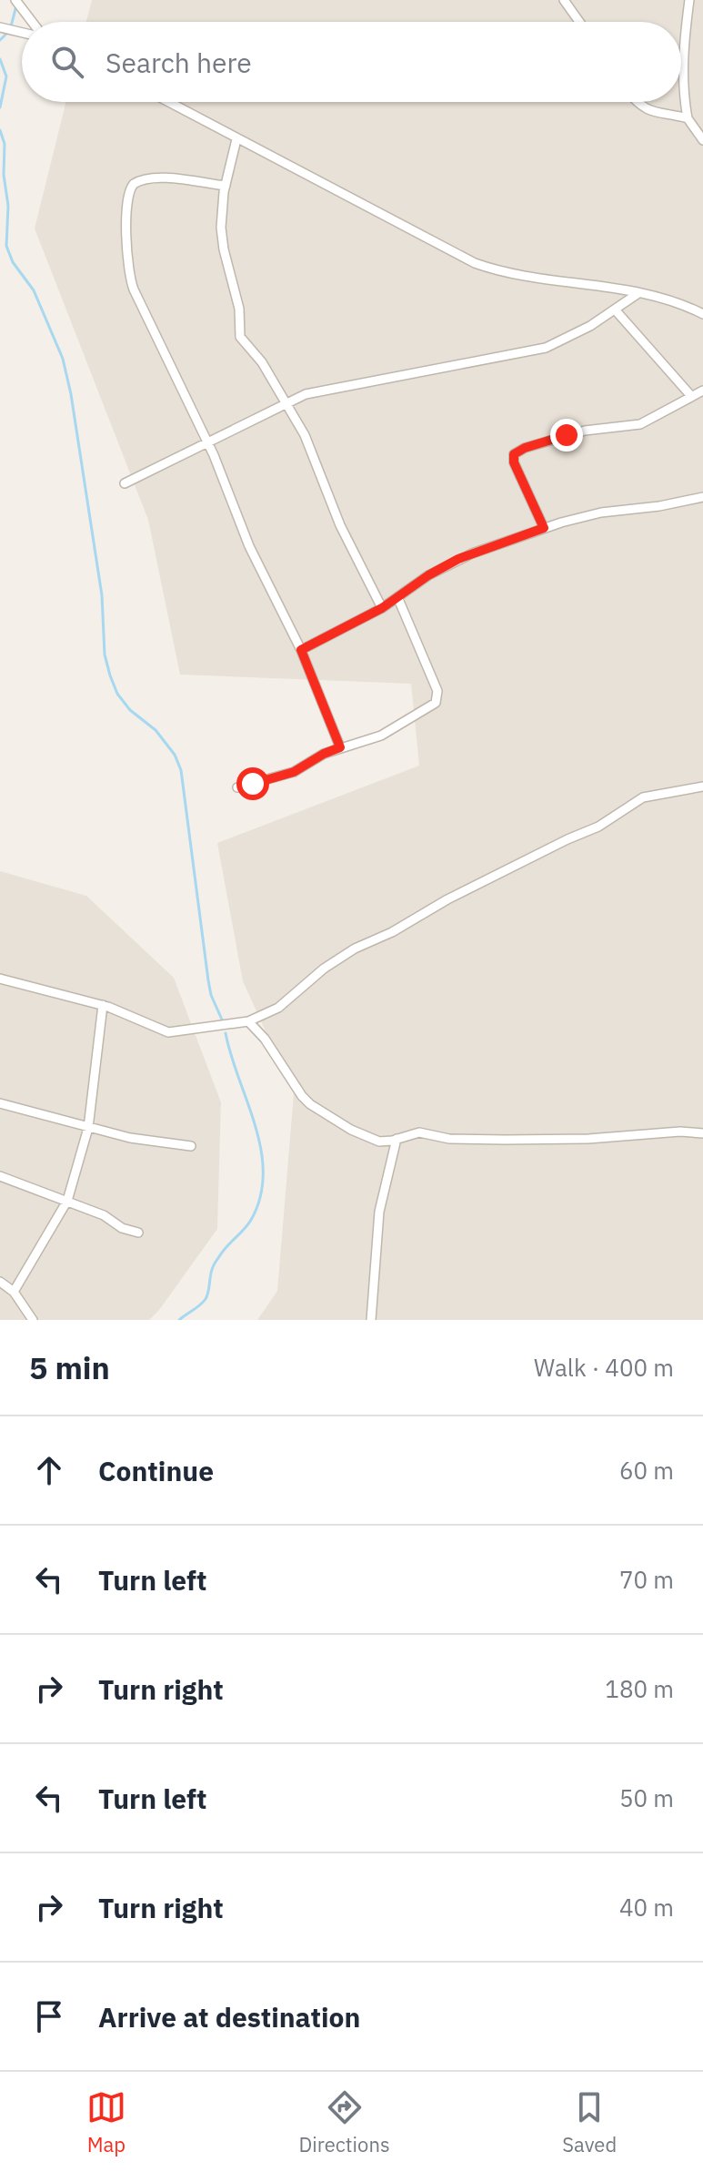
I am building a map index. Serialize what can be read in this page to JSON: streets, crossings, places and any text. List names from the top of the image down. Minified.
{"page":{"search":"Search here","heading":["5 min","Walk · 400 m"],"list":[["Continue","60 m"],["Turn left","70 m"],["Turn right","180 m"],["Turn left","50 m"],["Turn right","40 m"],"Arrive at destination"],"nav":["Map","Directions","Saved"]}}
